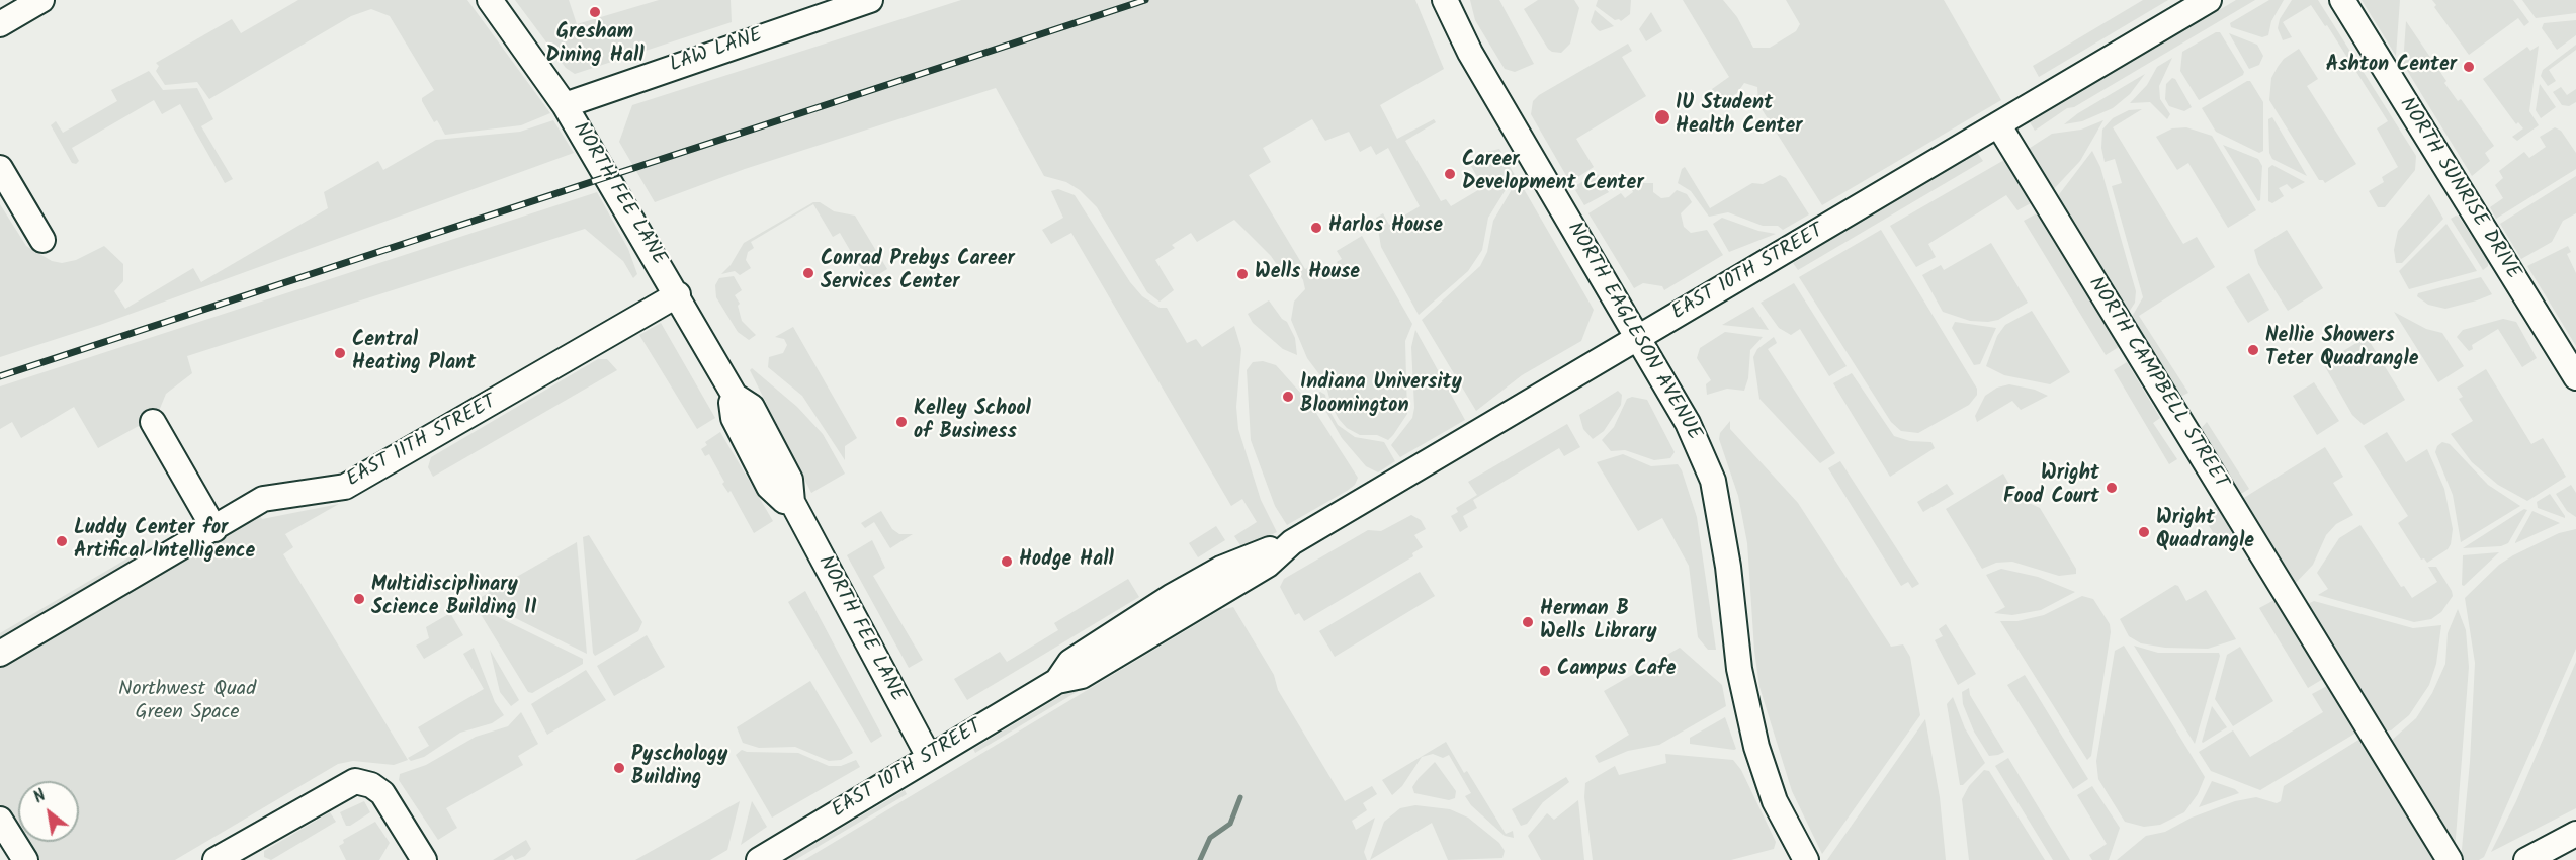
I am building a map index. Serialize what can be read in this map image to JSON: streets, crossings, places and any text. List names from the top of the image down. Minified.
{"streets":{"street":["LAW LANE","NORTH SUNRISE DRIVE","NORTH FEE LANE","EAST 10TH STREET","NORTH EAGLESON AVENUE","NORTH CAMPBELL STREET","EAST 11TH STREET"]},"crossings":[["LAW LANE","NORTH FEE LANE"],["NORTH FEE LANE","EAST 10TH STREET"],["NORTH FEE LANE","EAST 11TH STREET"],["EAST 10TH STREET","NORTH EAGLESON AVENUE"],["EAST 10TH STREET","NORTH CAMPBELL STREET"]],"parks":["Northwest Quad Green Space"],"places":["Gresham Dining Hall","Ashton Center","IU Student Health Center","Career Development Center","Harlos House","Conrad Prebys Career Services Center","Wells House","Nellie Showers Teter Quadrangle","Central Heating Plant","Indiana University Bloomington","Kelley School of Business","Wright Food Court","Wright Quadrangle","Luddy Center for Artifical Intelligence","Hodge Hall","Multidisciplinary Science Building II","Herman B Wells Library","Campus Cafe","Pyschology Building"],"north":"top left"}
